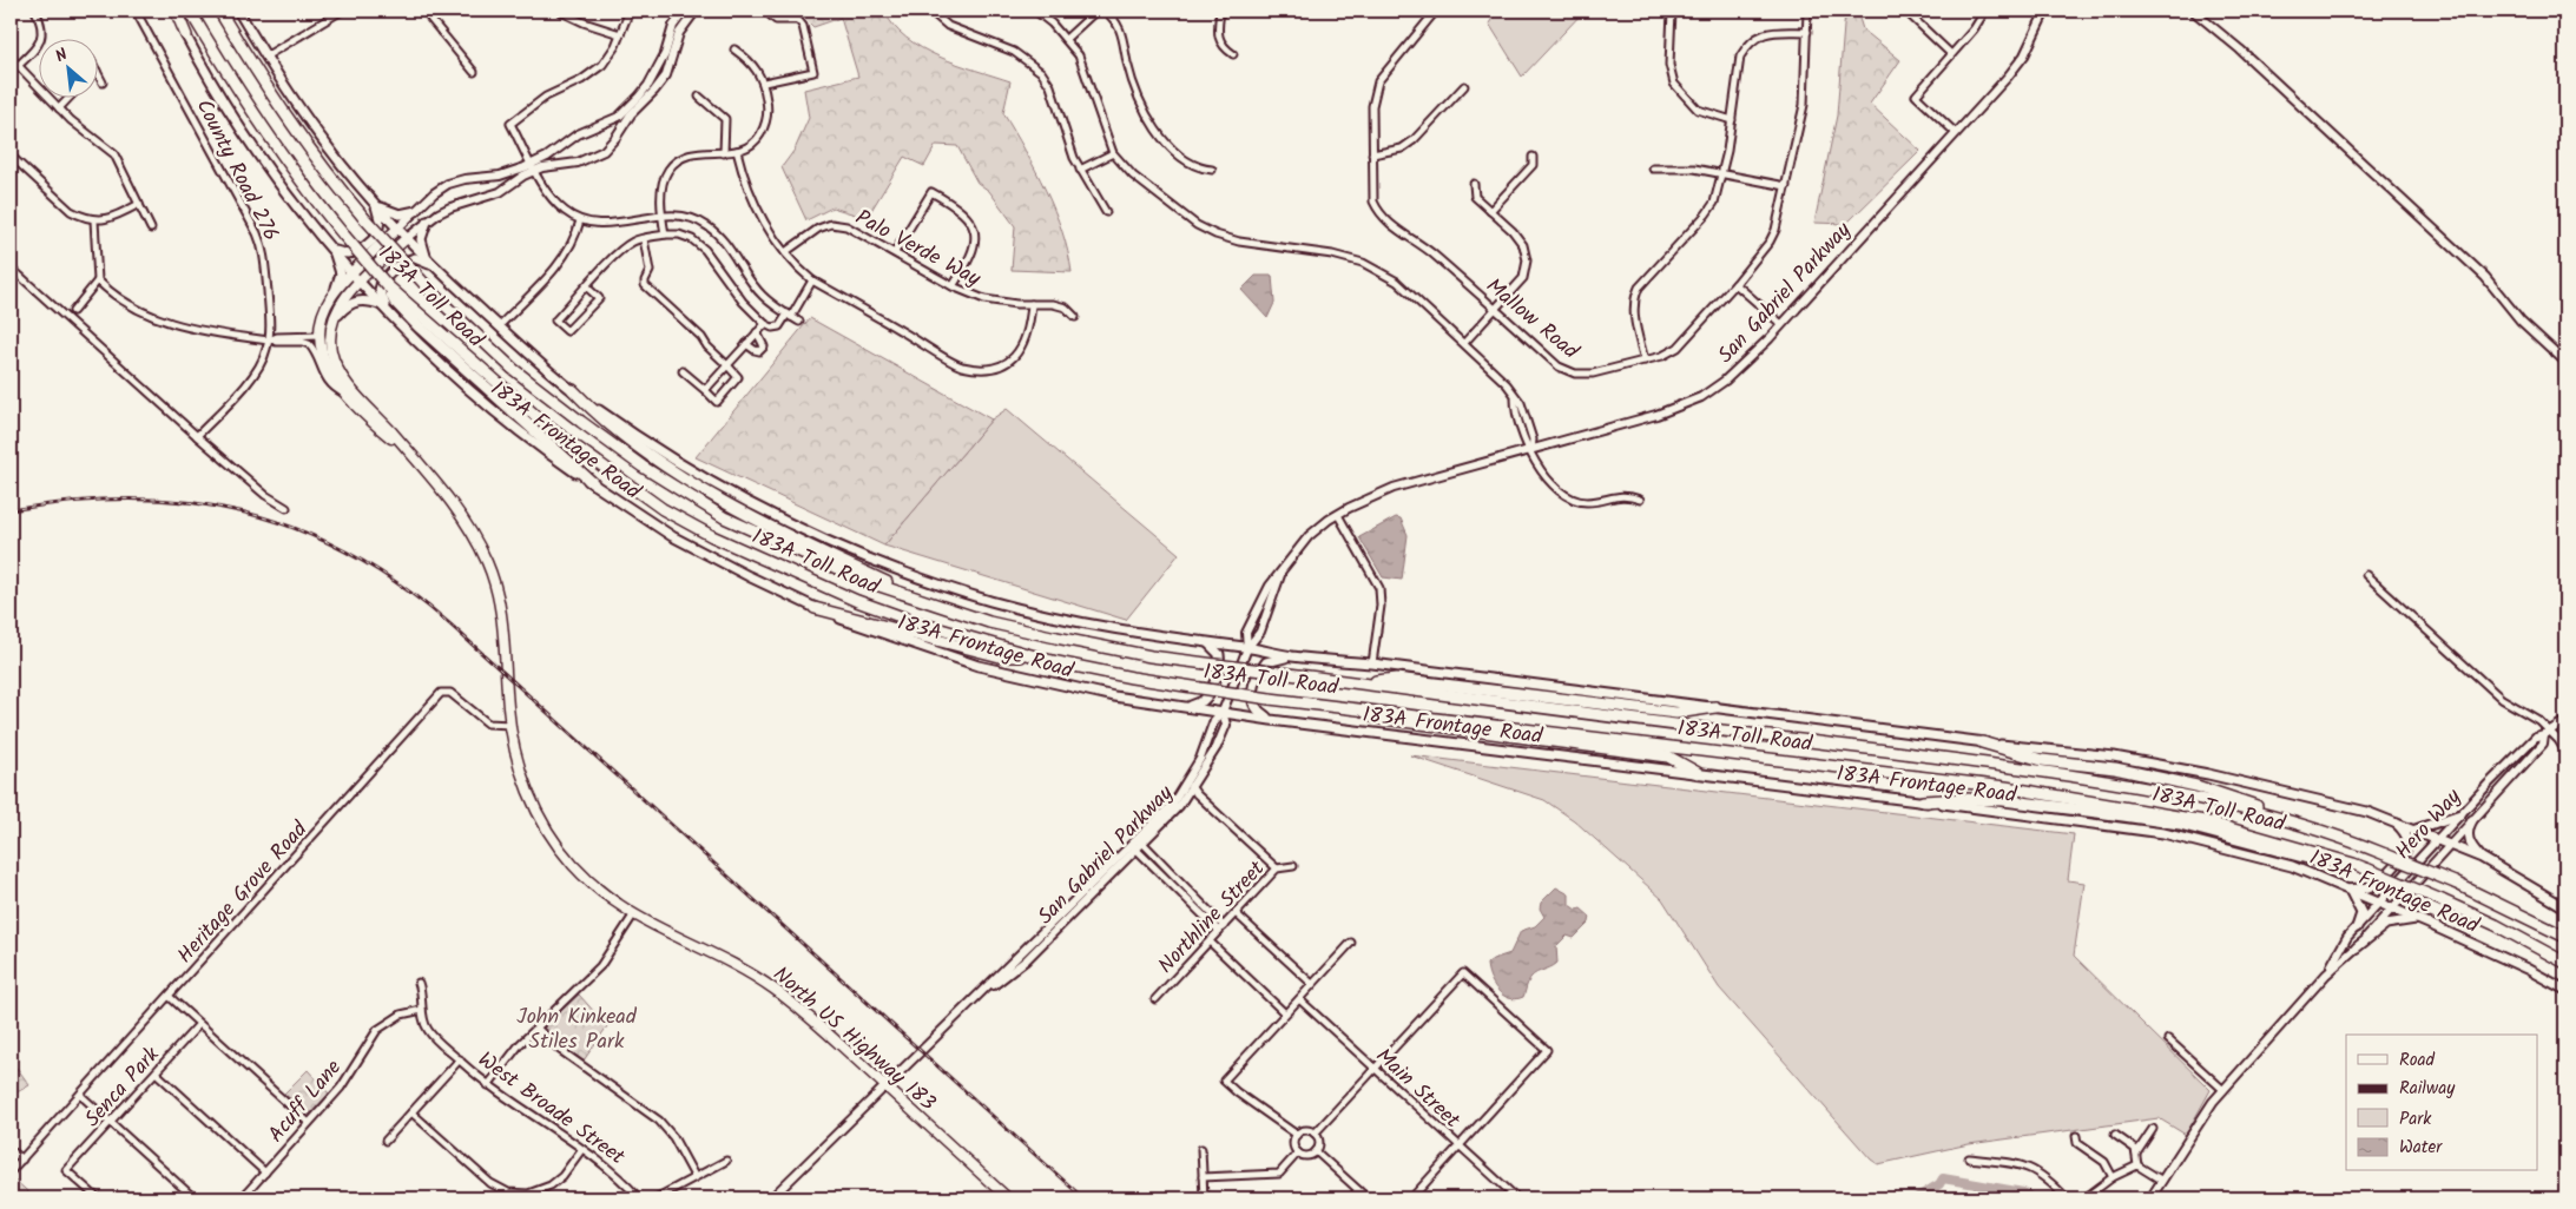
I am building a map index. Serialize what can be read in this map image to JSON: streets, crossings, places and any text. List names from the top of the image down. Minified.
{"streets":{"highway":["183A Toll Road"],"main road":["183A Frontage Road","North US Highway 183"],"street":["County Road 276","Palo Verde Way","San Gabriel Parkway","Mallow Road","Hero Way","Heritage Grove Road","Northline Street","Senca Park","Main Street","Acuff Lane","West Broade Street"]},"crossings":[["San Gabriel Parkway","183A Frontage Road"],["San Gabriel Parkway","North US Highway 183"],["183A Frontage Road","Hero Way"],["183A Frontage Road","North US Highway 183"],["Heritage Grove Road","North US Highway 183"],["Acuff Lane","West Broade Street"]],"parks":["John Kinkead Stiles Park"],"legend":["Road","Railway","Park","Water"],"north":"top left"}
